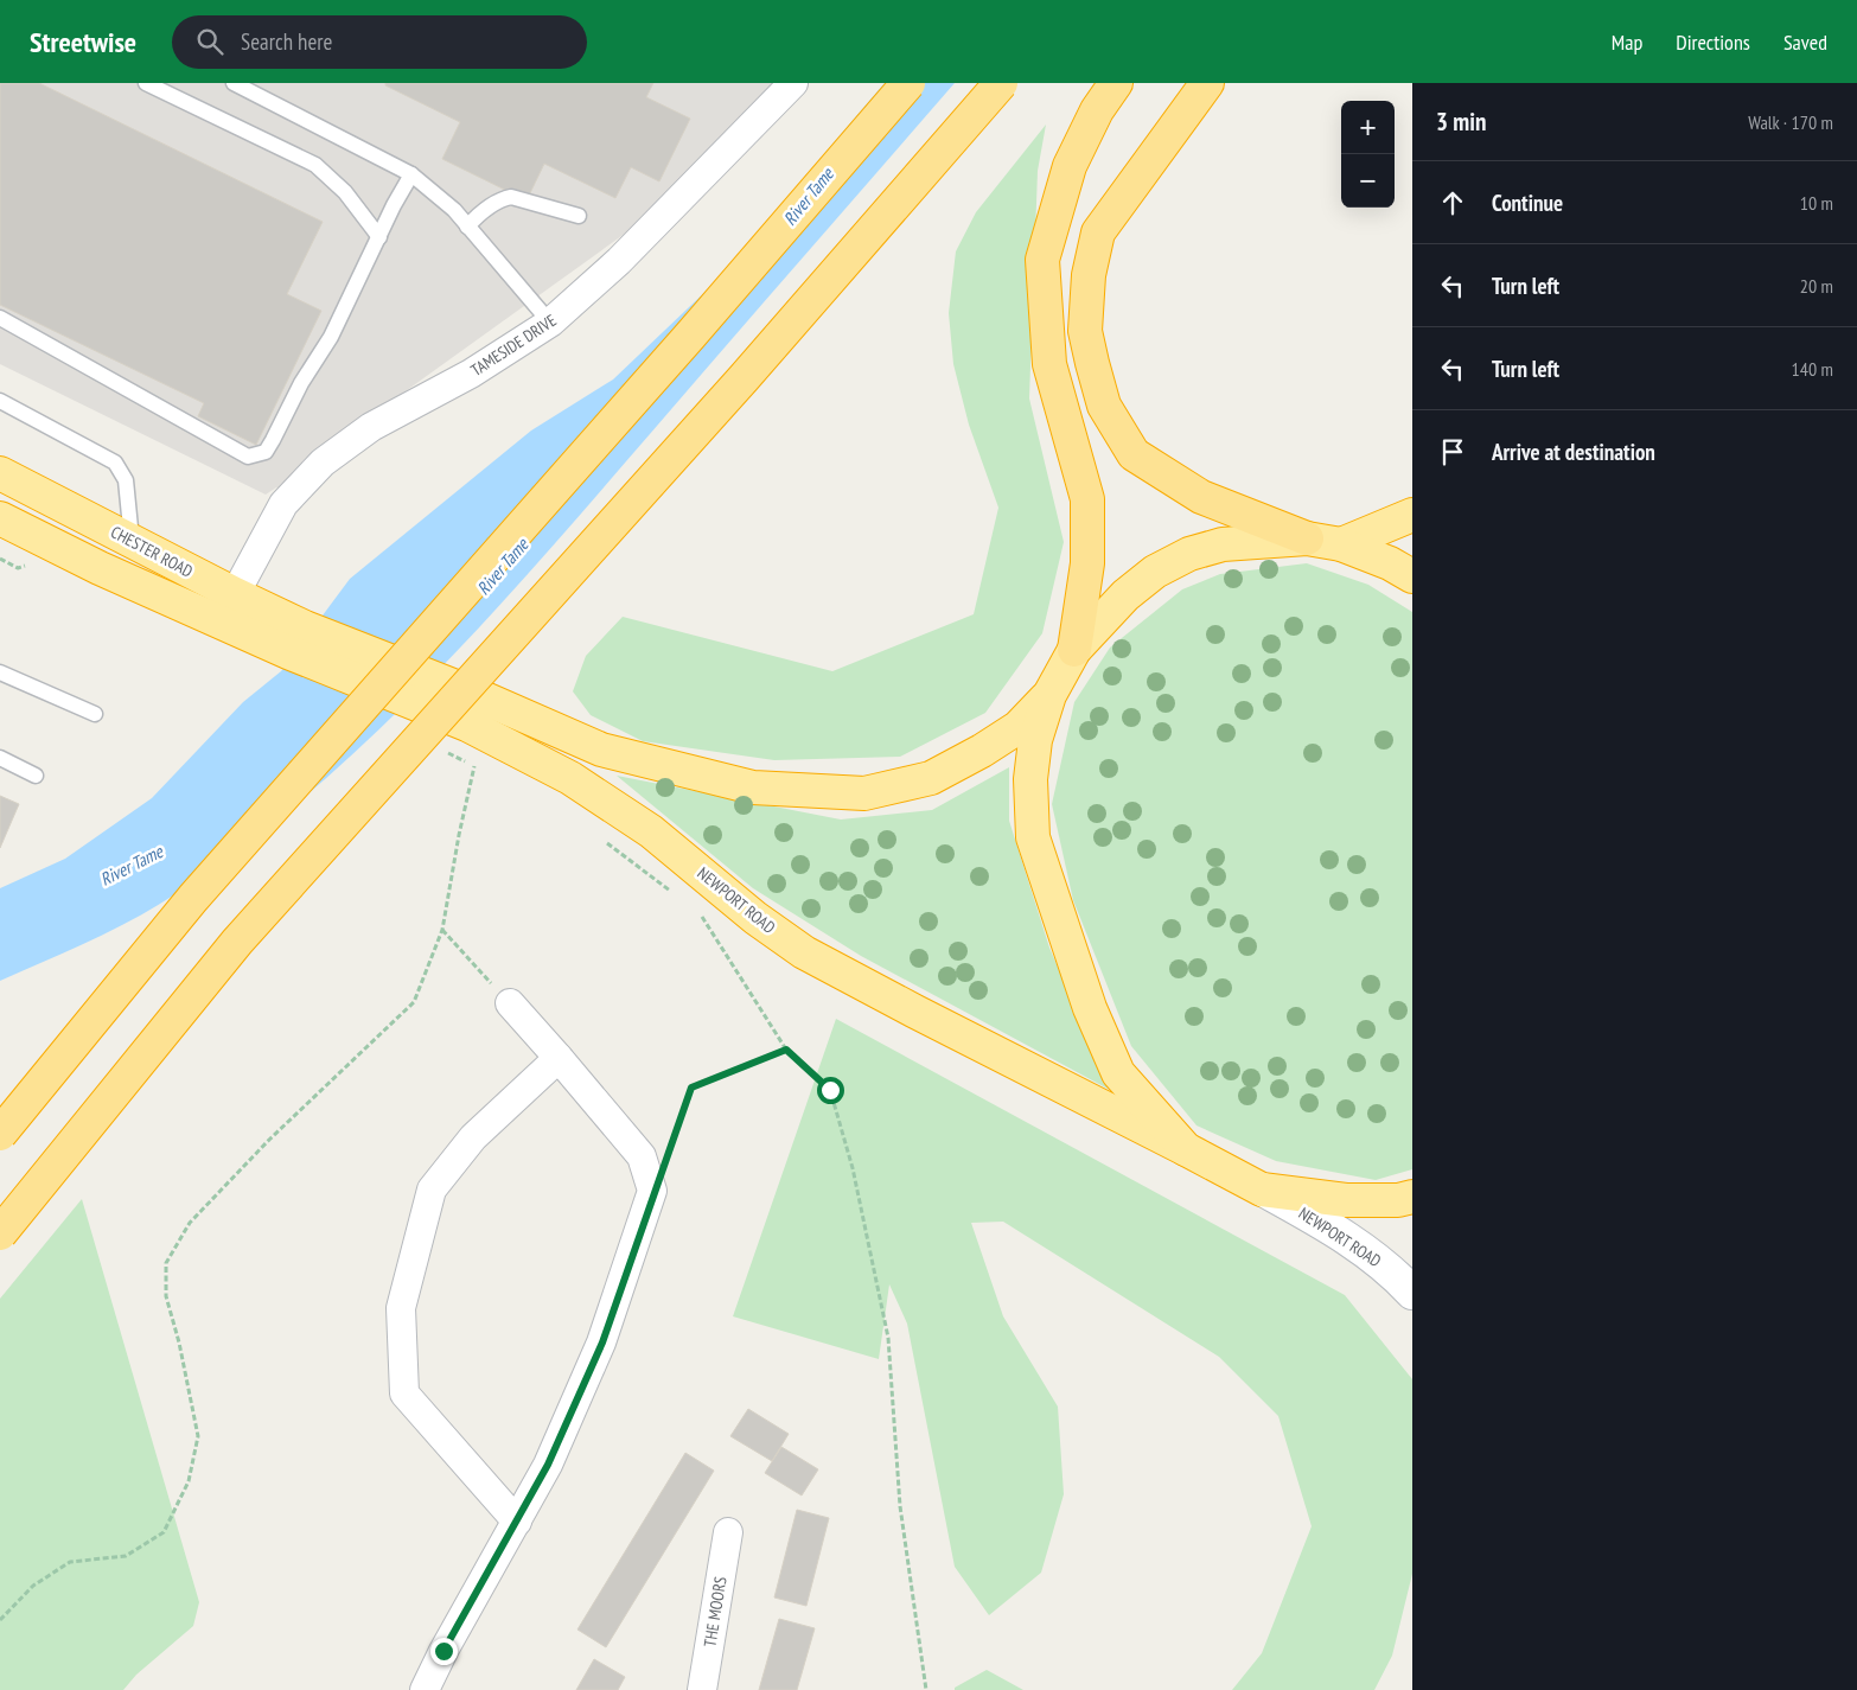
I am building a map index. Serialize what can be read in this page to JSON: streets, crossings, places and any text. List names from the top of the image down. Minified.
{"streets":{"highway":["CHESTER ROAD","NEWPORT ROAD"],"street":["TAMESIDE DRIVE","THE MOORS"]},"crossings":[["TAMESIDE DRIVE","CHESTER ROAD"],["CHESTER ROAD","NEWPORT ROAD"]],"water":["River Tame"],"page":{"header":"Streetwise","search":"Search here","nav":["Map","Directions","Saved"],"heading":["3 min","Walk · 170 m"],"map_buttons":["+","−"],"list":[["Continue","10 m"],["Turn left","20 m"],["Turn left","140 m"],"Arrive at destination"]}}
